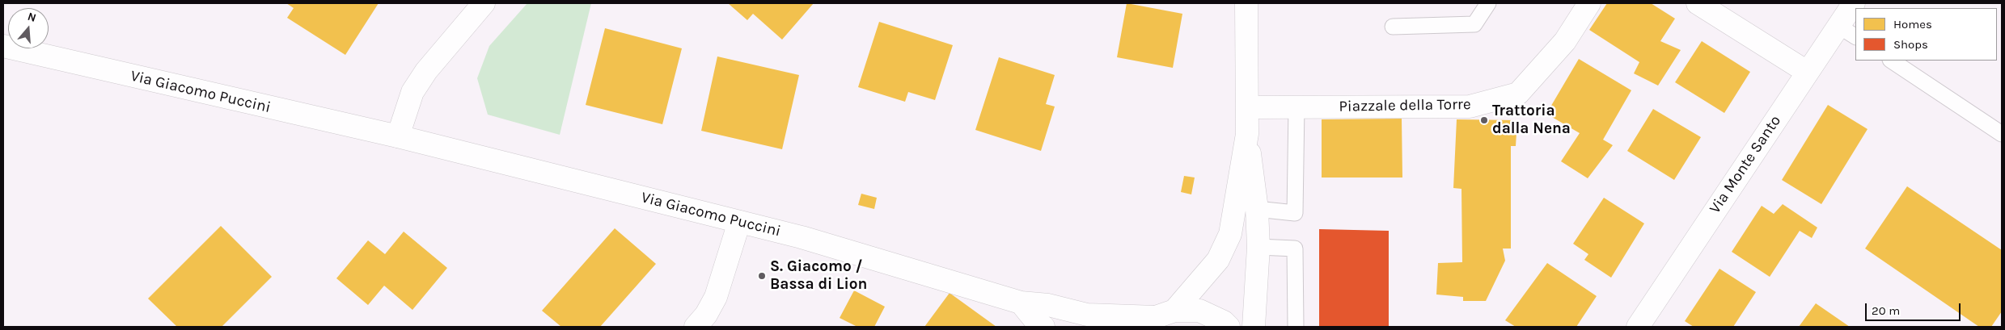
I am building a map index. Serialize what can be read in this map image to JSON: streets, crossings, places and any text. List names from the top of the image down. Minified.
{"streets":{"street":["Via Giacomo Puccini","Piazzale della Torre","Via Monte Santo"]},"places":["Trattoria dalla Nena","S. Giacomo / Bassa di Lion"],"legend":["Homes","Shops"],"scale_bar":"20 m","north":"top"}
